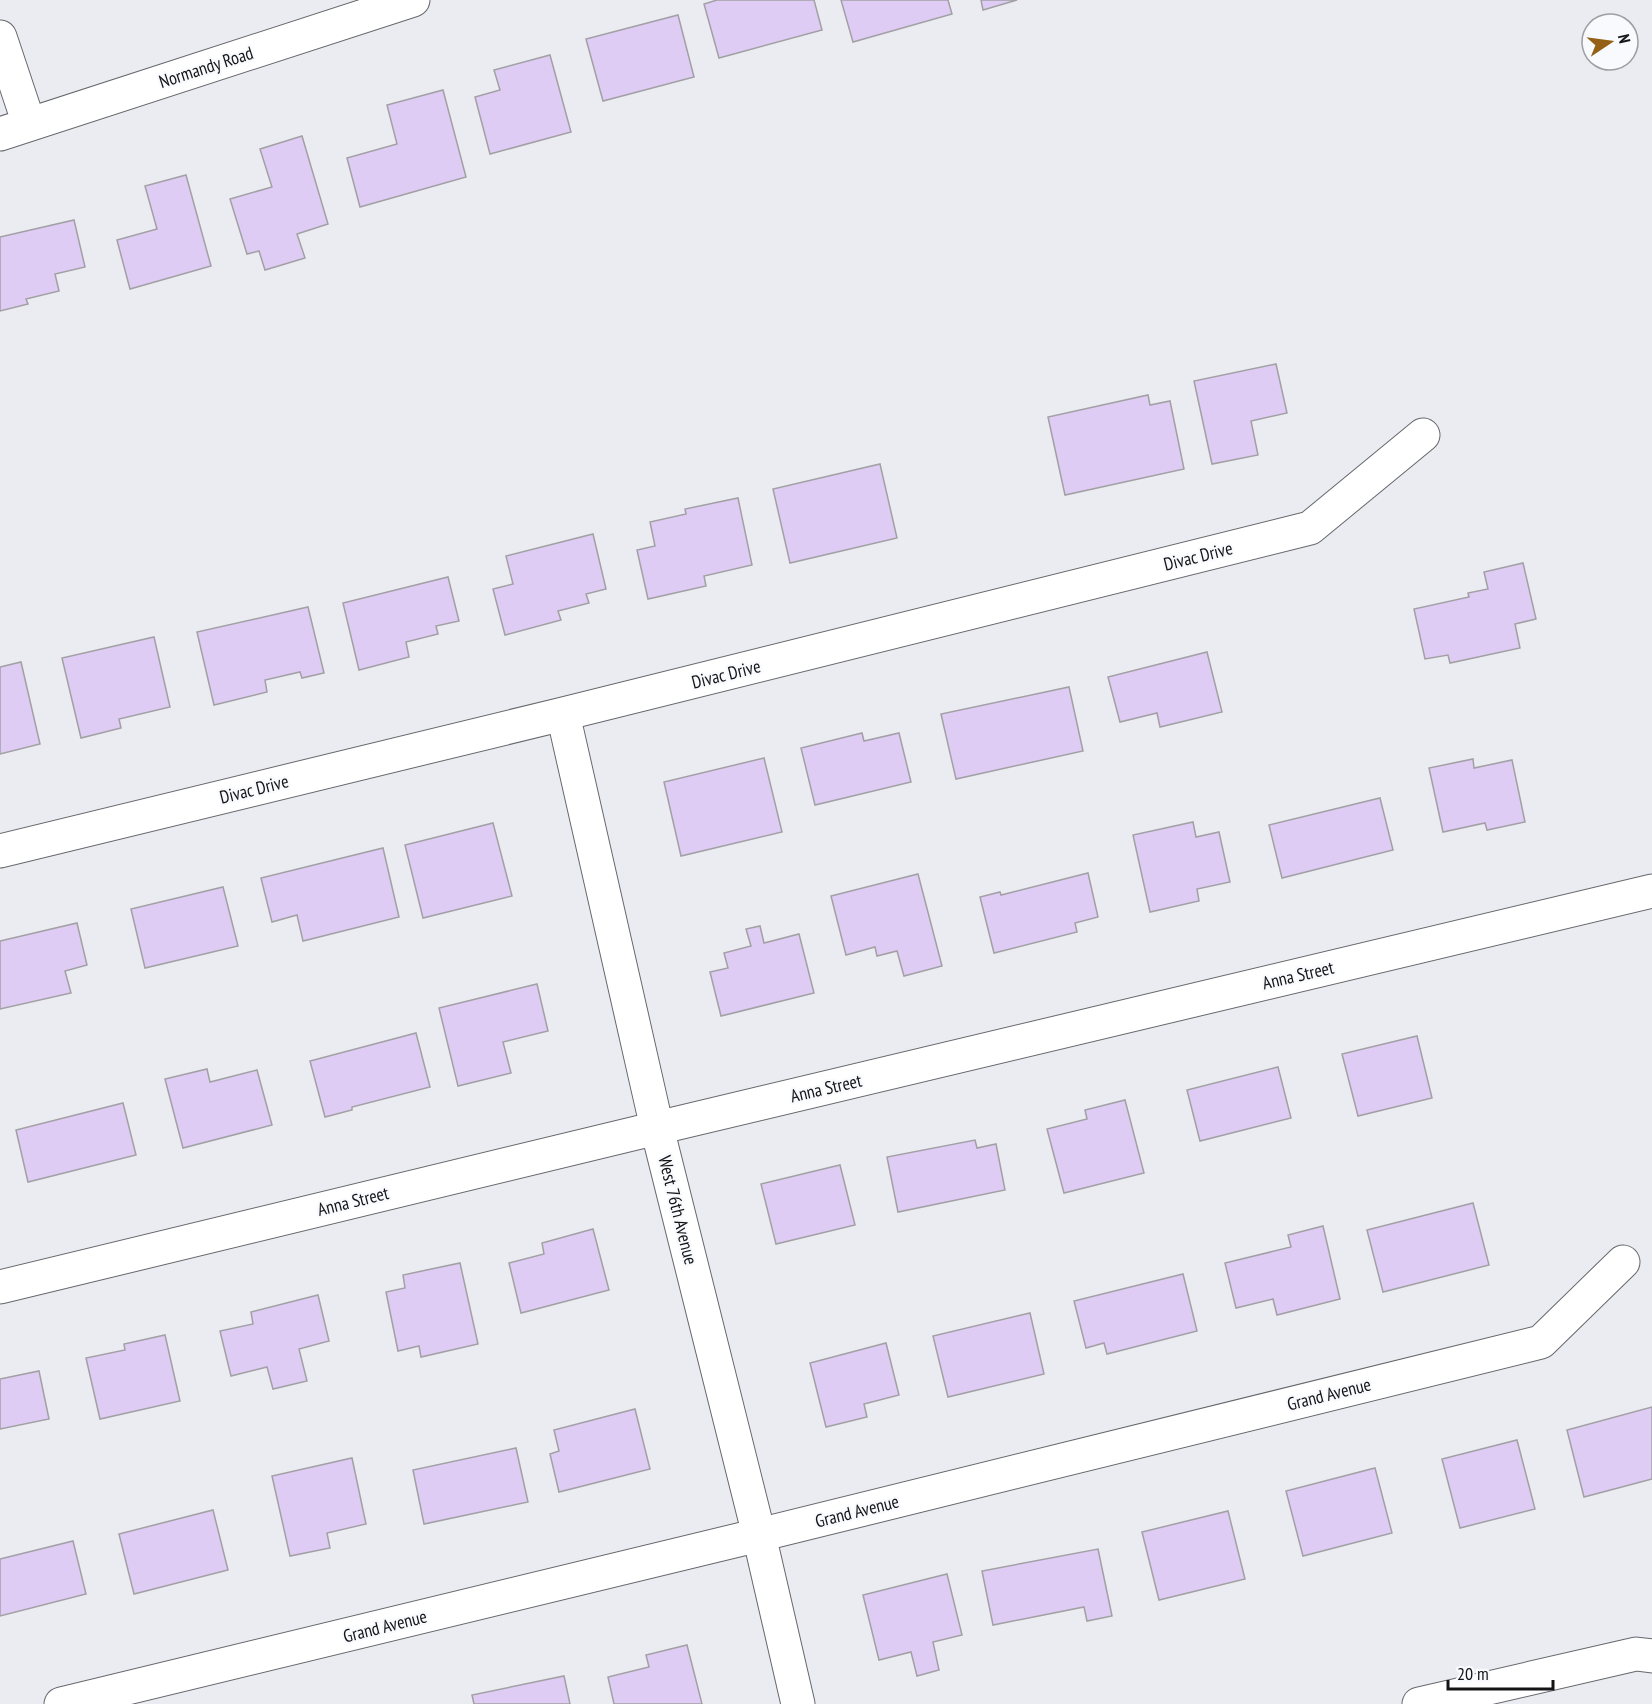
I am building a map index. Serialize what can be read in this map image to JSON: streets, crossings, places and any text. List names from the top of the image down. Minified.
{"streets":{"street":["Normandy Road","Divac Drive","Anna Street","West 76th Avenue","Grand Avenue"]},"crossings":[["Divac Drive","West 76th Avenue"],["Anna Street","West 76th Avenue"],["West 76th Avenue","Grand Avenue"]],"scale_bar":"20 m","north":"right"}
